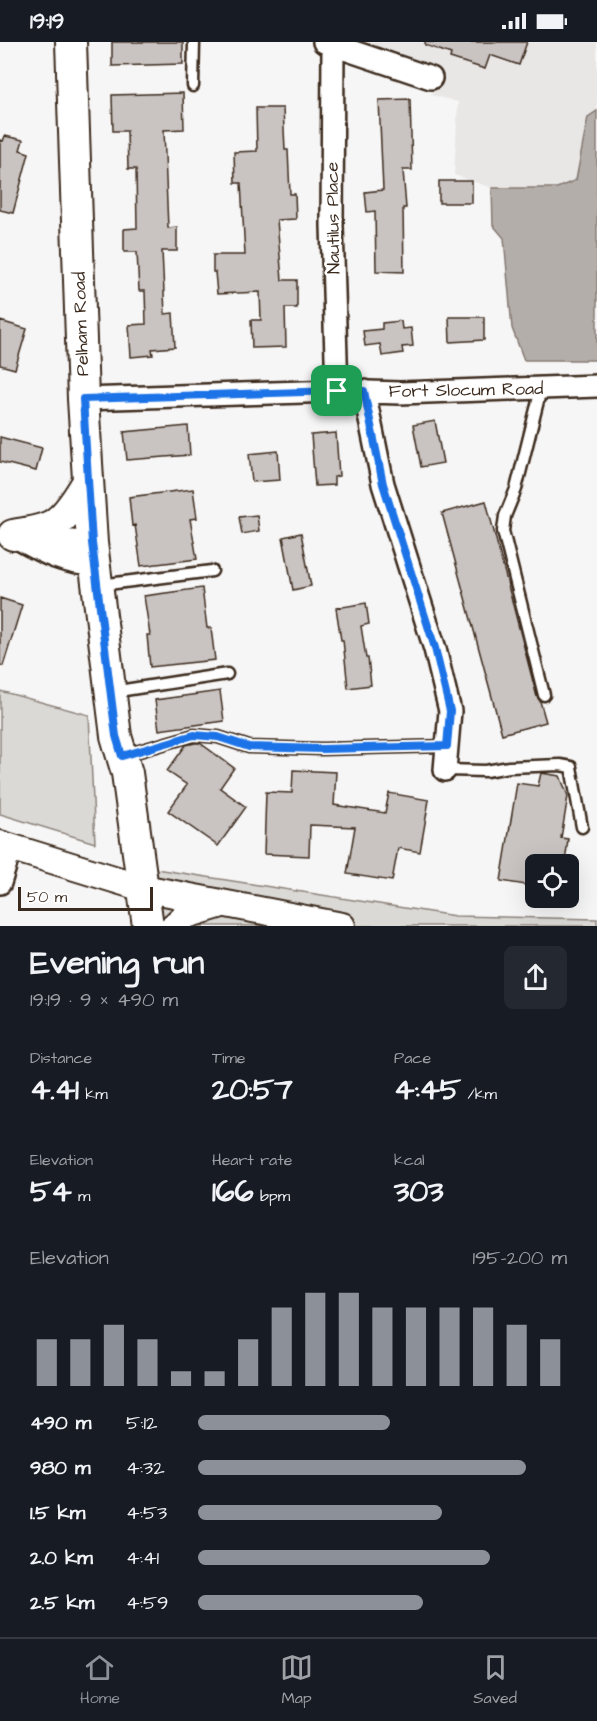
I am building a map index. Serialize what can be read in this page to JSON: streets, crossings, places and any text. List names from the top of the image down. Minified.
{"streets":{"main road":["Pelham Road"],"street":["Nautilus Place","Fort Slocum Road"]},"crossings":[["Nautilus Place","Fort Slocum Road"],["Pelham Road","Fort Slocum Road"]],"scale_bar":"50 m","page":{"status":"19:19","scale":"50 m","heading":["Evening run","19:19 · 9 × 490 m"],"stats":[["Distance","4.41 km"],["Time","20:57"],["Pace","4:45 /km"],["Elevation","54 m"],["Heart rate","166 bpm"],["kcal","303"]],"chart":["Elevation","195–200 m"],"list":[{"name":"490 m","note":"5:12"},{"name":"980 m","note":"4:32"},{"name":"1.5 km","note":"4:53"},{"name":"2.0 km","note":"4:41"},{"name":"2.5 km","note":"4:59"}],"tabs":["Home","Map","Saved"]}}
